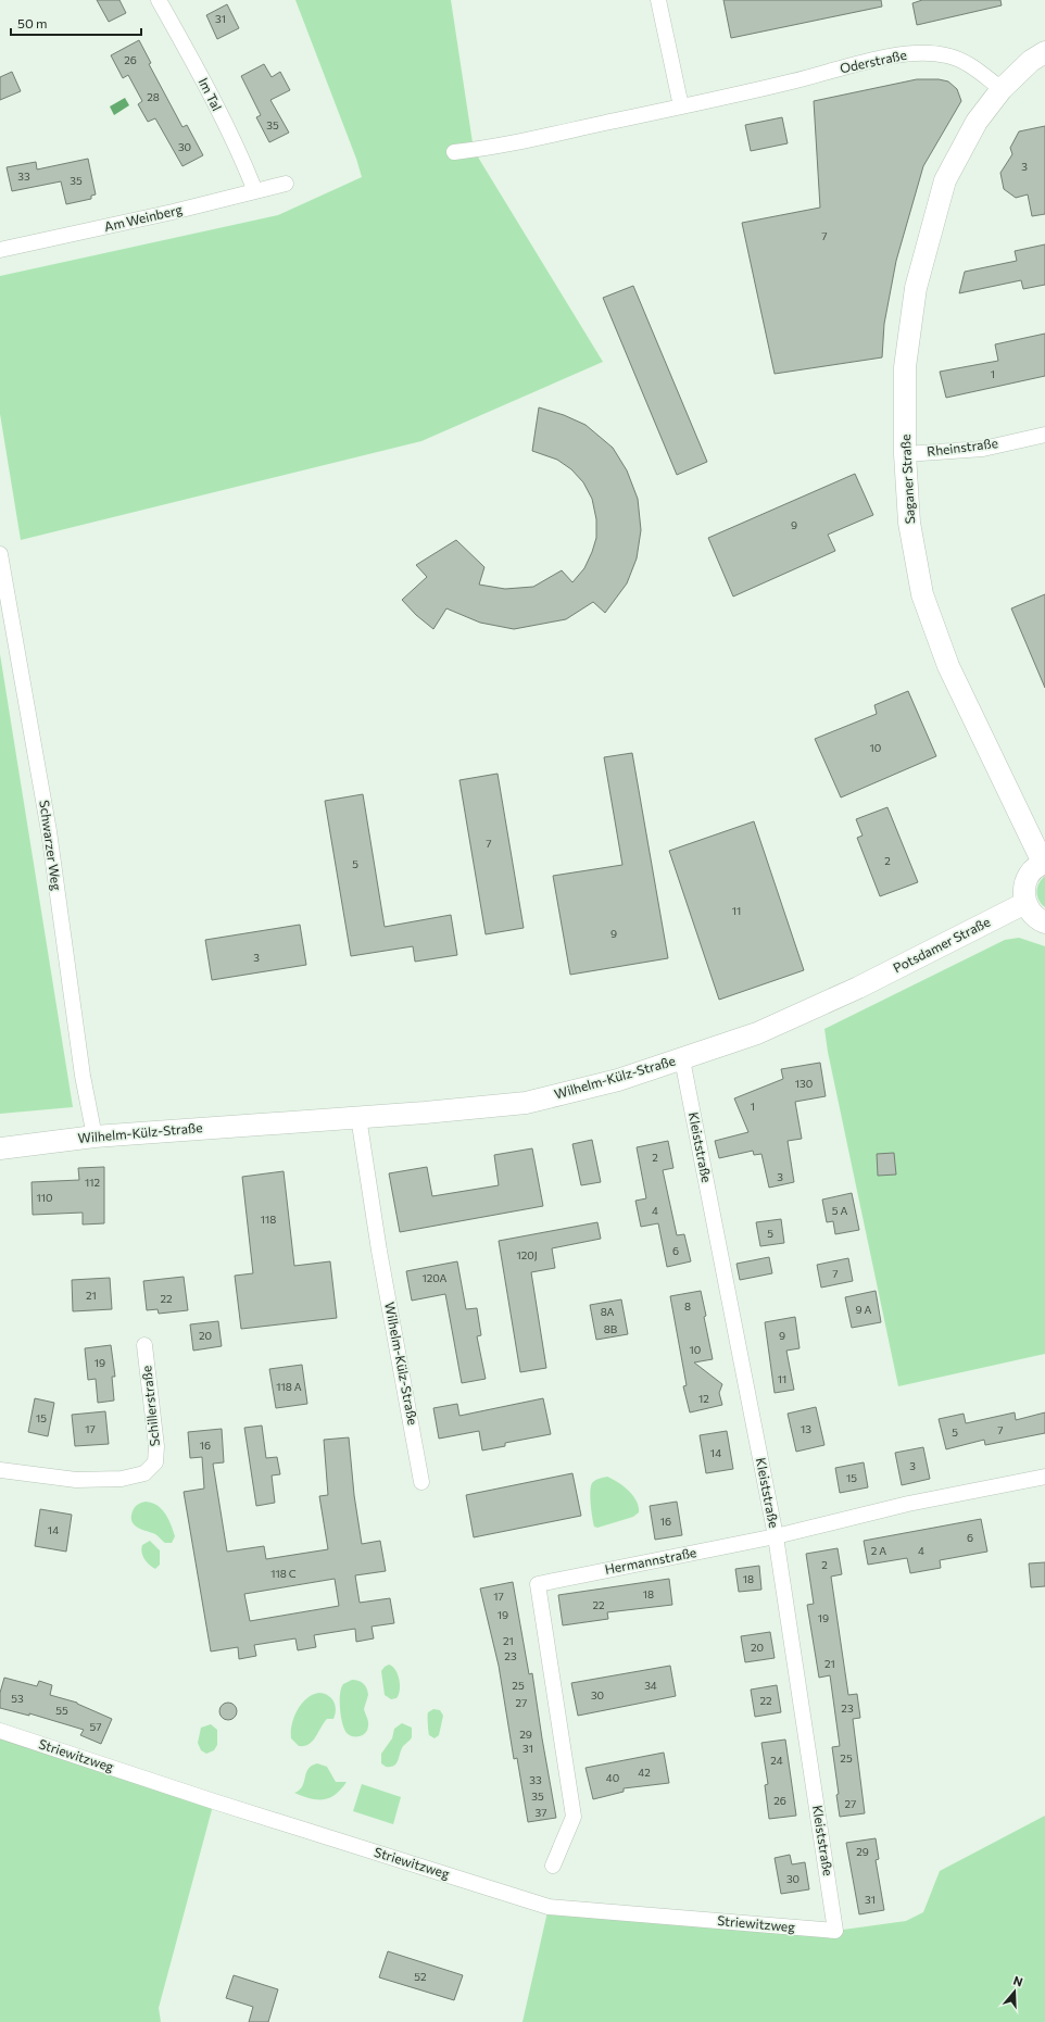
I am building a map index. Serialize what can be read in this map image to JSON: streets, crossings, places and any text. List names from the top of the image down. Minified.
{"streets":{"street":["Oderstraße","Im Tal","Am Weinberg","Rheinstraße","Saganer Straße","Schwarzer Weg","Potsdamer Straße","Wilhelm-Külz-Straße","Kleiststraße","Schillerstraße","Hermannstraße","Striewitzweg"]},"crossings":[["Oderstraße","Saganer Straße"],["Im Tal","Am Weinberg"],["Rheinstraße","Saganer Straße"],["Schwarzer Weg","Wilhelm-Külz-Straße"],["Potsdamer Straße","Wilhelm-Külz-Straße"],["Wilhelm-Külz-Straße","Kleiststraße"],["Kleiststraße","Hermannstraße"],["Kleiststraße","Striewitzweg"]],"house_numbers":["31","26","28","35","30","3","33","35","7","1","9","10","7","2","5","11","9","3","130","1","2","3","112","110","4","5 A","118","5","6","120J","7","120A","21","22","8","9 A","8A","8B","20","9","10","19","11","118 A","12","15","17","13","7","5","16","14","3","15","16","14","6","2 A","4","2","118 C","18","18","17","22","19","19","21","20","23","21","25","34","30","53","22","27","23","55","57","29","31","25","24","42","40","33","35","26","27","37","29","30","31","52"],"scale_bar":"50 m","north":"top"}
